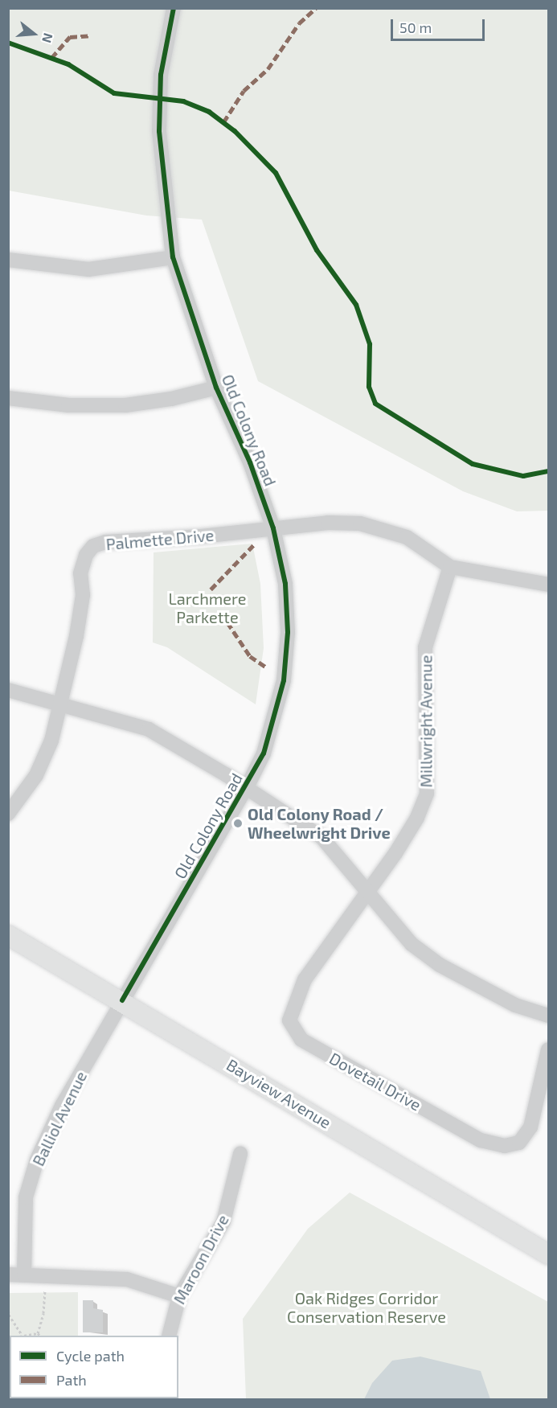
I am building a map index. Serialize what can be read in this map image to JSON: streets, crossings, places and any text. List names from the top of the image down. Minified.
{"streets":{"main road":["Bayview Avenue"],"street":["Old Colony Road","Palmette Drive","Millwright Avenue","Dovetail Drive","Balliol Avenue","Maroon Drive"]},"crossings":[["Old Colony Road","Palmette Drive"],["Old Colony Road","Bayview Avenue"],["Old Colony Road","Balliol Avenue"],["Millwright Avenue","Dovetail Drive"],["Bayview Avenue","Balliol Avenue"]],"parks":["Larchmere Parkette","Oak Ridges Corridor Conservation Reserve"],"places":["Old Colony Road / Wheelwright Drive"],"legend":["Cycle path","Path"],"scale_bar":"50 m","north":"right"}
